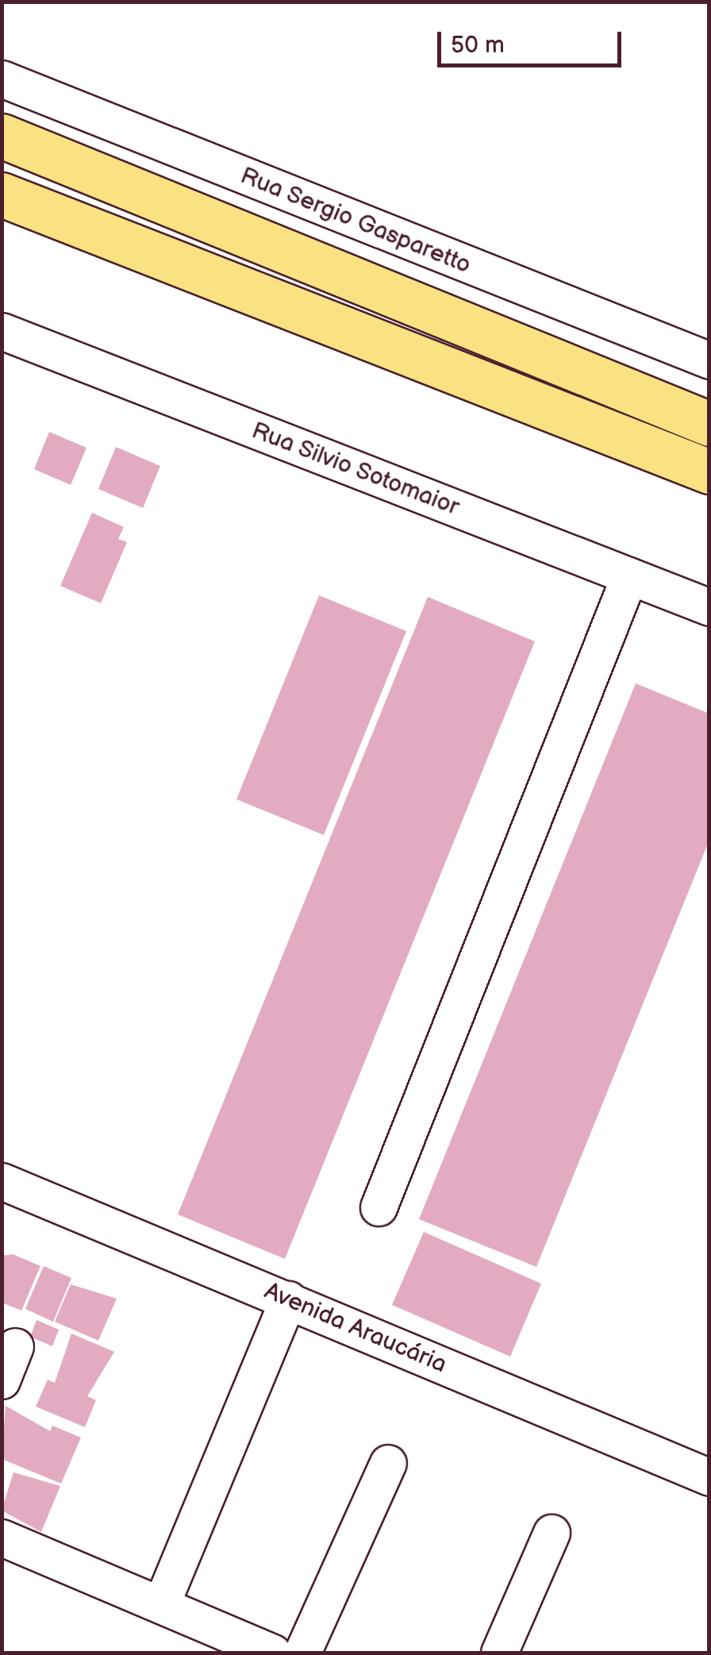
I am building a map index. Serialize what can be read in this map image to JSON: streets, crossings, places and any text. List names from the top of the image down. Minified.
{"streets":{"street":["Rua Sergio Gasparetto","Rua Silvio Sotomaior","Avenida Araucária"]},"scale_bar":"50 m"}
